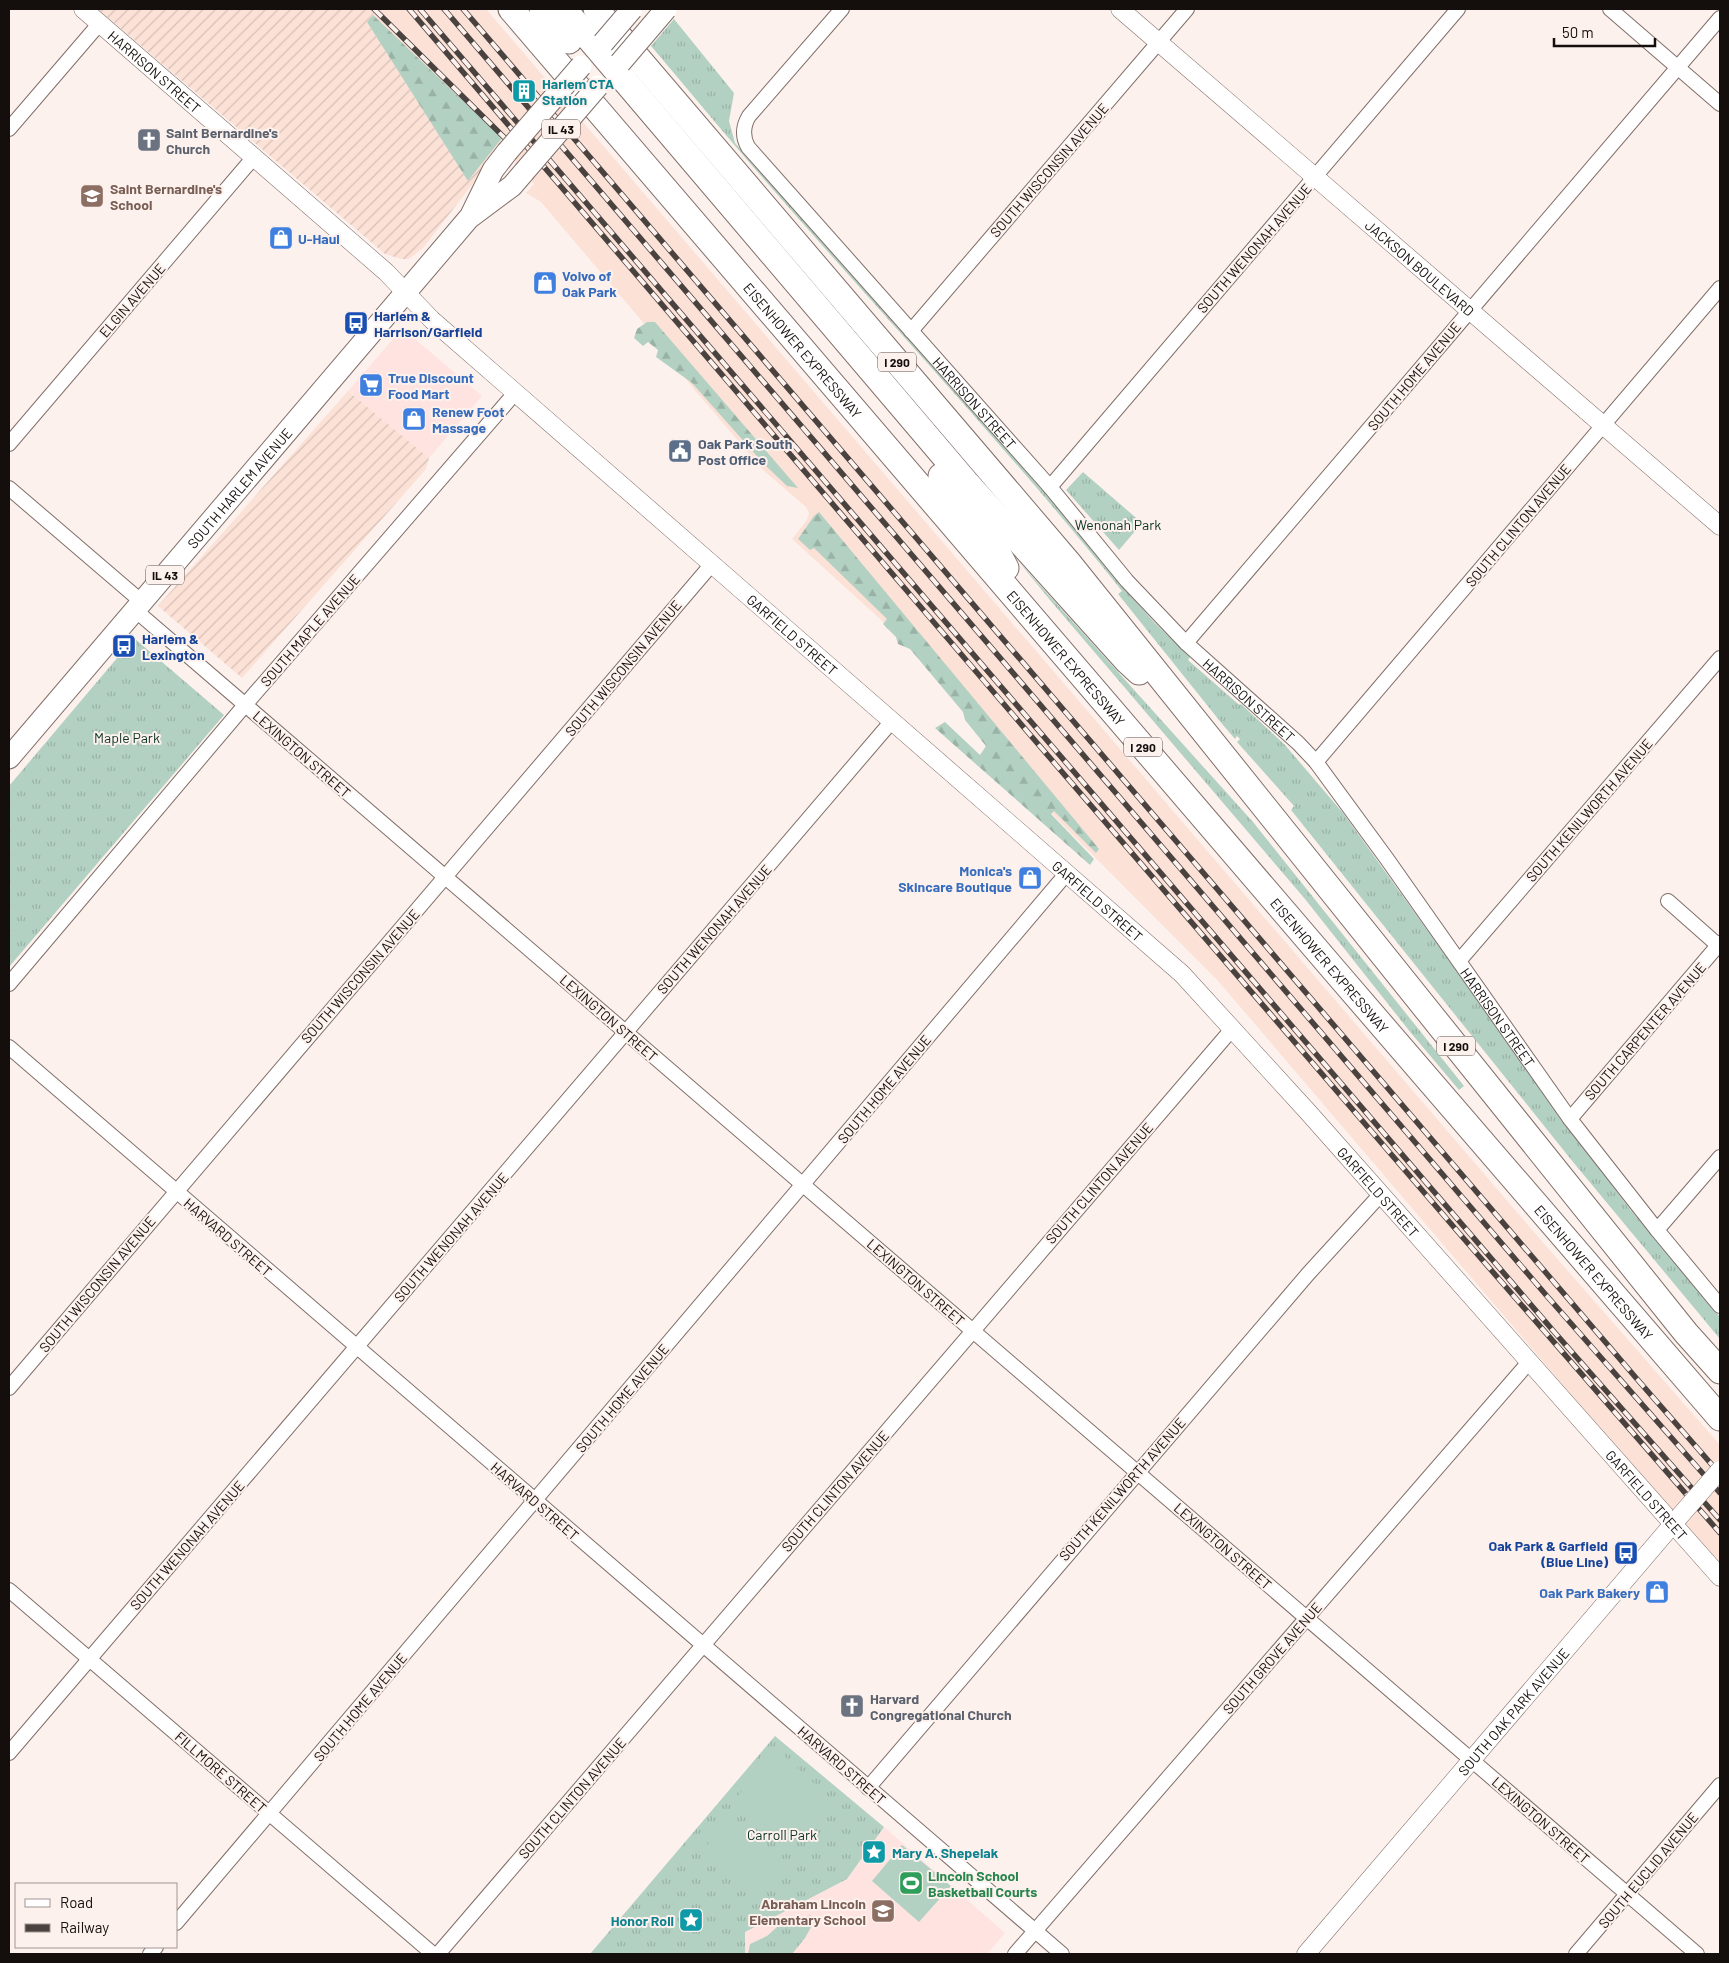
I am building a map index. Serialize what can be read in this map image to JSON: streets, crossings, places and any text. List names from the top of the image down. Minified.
{"streets":{"highway":["EISENHOWER EXPRESSWAY","I 290"],"main road":["IL 43","SOUTH HARLEM AVENUE"],"street":["HARRISON STREET","SOUTH WISCONSIN AVENUE","SOUTH WENONAH AVENUE","JACKSON BOULEVARD","ELGIN AVENUE","SOUTH HOME AVENUE","SOUTH CLINTON AVENUE","SOUTH MAPLE AVENUE","GARFIELD STREET","LEXINGTON STREET","SOUTH KENILWORTH AVENUE","SOUTH CARPENTER AVENUE","HARVARD STREET","SOUTH GROVE AVENUE","SOUTH OAK PARK AVENUE","FILLMORE STREET","SOUTH EUCLID AVENUE"]},"crossings":[["HARRISON STREET","SOUTH WISCONSIN AVENUE"],["HARRISON STREET","SOUTH WENONAH AVENUE"],["HARRISON STREET","ELGIN AVENUE"],["HARRISON STREET","SOUTH HOME AVENUE"],["HARRISON STREET","SOUTH HARLEM AVENUE"],["HARRISON STREET","SOUTH CLINTON AVENUE"],["HARRISON STREET","GARFIELD STREET"],["HARRISON STREET","SOUTH KENILWORTH AVENUE"],["HARRISON STREET","SOUTH CARPENTER AVENUE"],["SOUTH WISCONSIN AVENUE","JACKSON BOULEVARD"],["SOUTH WISCONSIN AVENUE","GARFIELD STREET"],["SOUTH WISCONSIN AVENUE","LEXINGTON STREET"],["SOUTH WISCONSIN AVENUE","HARVARD STREET"],["SOUTH WENONAH AVENUE","JACKSON BOULEVARD"],["SOUTH WENONAH AVENUE","GARFIELD STREET"],["SOUTH WENONAH AVENUE","LEXINGTON STREET"],["SOUTH WENONAH AVENUE","HARVARD STREET"],["SOUTH WENONAH AVENUE","FILLMORE STREET"],["JACKSON BOULEVARD","SOUTH HOME AVENUE"],["JACKSON BOULEVARD","SOUTH CLINTON AVENUE"],["SOUTH HOME AVENUE","GARFIELD STREET"],["SOUTH HOME AVENUE","LEXINGTON STREET"],["SOUTH HOME AVENUE","HARVARD STREET"],["SOUTH HOME AVENUE","FILLMORE STREET"],["SOUTH HARLEM AVENUE","GARFIELD STREET"],["SOUTH HARLEM AVENUE","LEXINGTON STREET"],["SOUTH CLINTON AVENUE","GARFIELD STREET"],["SOUTH CLINTON AVENUE","LEXINGTON STREET"],["SOUTH CLINTON AVENUE","HARVARD STREET"],["SOUTH MAPLE AVENUE","GARFIELD STREET"],["SOUTH MAPLE AVENUE","LEXINGTON STREET"],["GARFIELD STREET","SOUTH KENILWORTH AVENUE"],["GARFIELD STREET","SOUTH GROVE AVENUE"],["GARFIELD STREET","SOUTH OAK PARK AVENUE"],["LEXINGTON STREET","SOUTH KENILWORTH AVENUE"],["LEXINGTON STREET","SOUTH GROVE AVENUE"],["LEXINGTON STREET","SOUTH OAK PARK AVENUE"],["LEXINGTON STREET","SOUTH EUCLID AVENUE"],["SOUTH KENILWORTH AVENUE","HARVARD STREET"],["HARVARD STREET","SOUTH GROVE AVENUE"]],"parks":["Wenonah Park","Maple Park","Carroll Park"],"places":{"building":["Harlem CTA Station"],"church":["Saint Bernardine's Church","Harvard Congregational Church"],"school or university":["Saint Bernardine's School","Abraham Lincoln Elementary School"],"shop":["U-Haul","Volvo of Oak Park","Renew Foot Massage","Monica's Skincare Boutique","Oak Park Bakery"],"bus stop":["Harlem & Harrison/Garfield","Harlem & Lexington","Oak Park & Garfield (Blue Line)"],"supermarket":["True Discount Food Mart"],"public building":["Oak Park South Post Office"],"place":["Mary A. Shepelak","Honor Roll"],"sports":["Lincoln School Basketball Courts"]},"legend":["Road","Railway"],"scale_bar":"50 m"}
